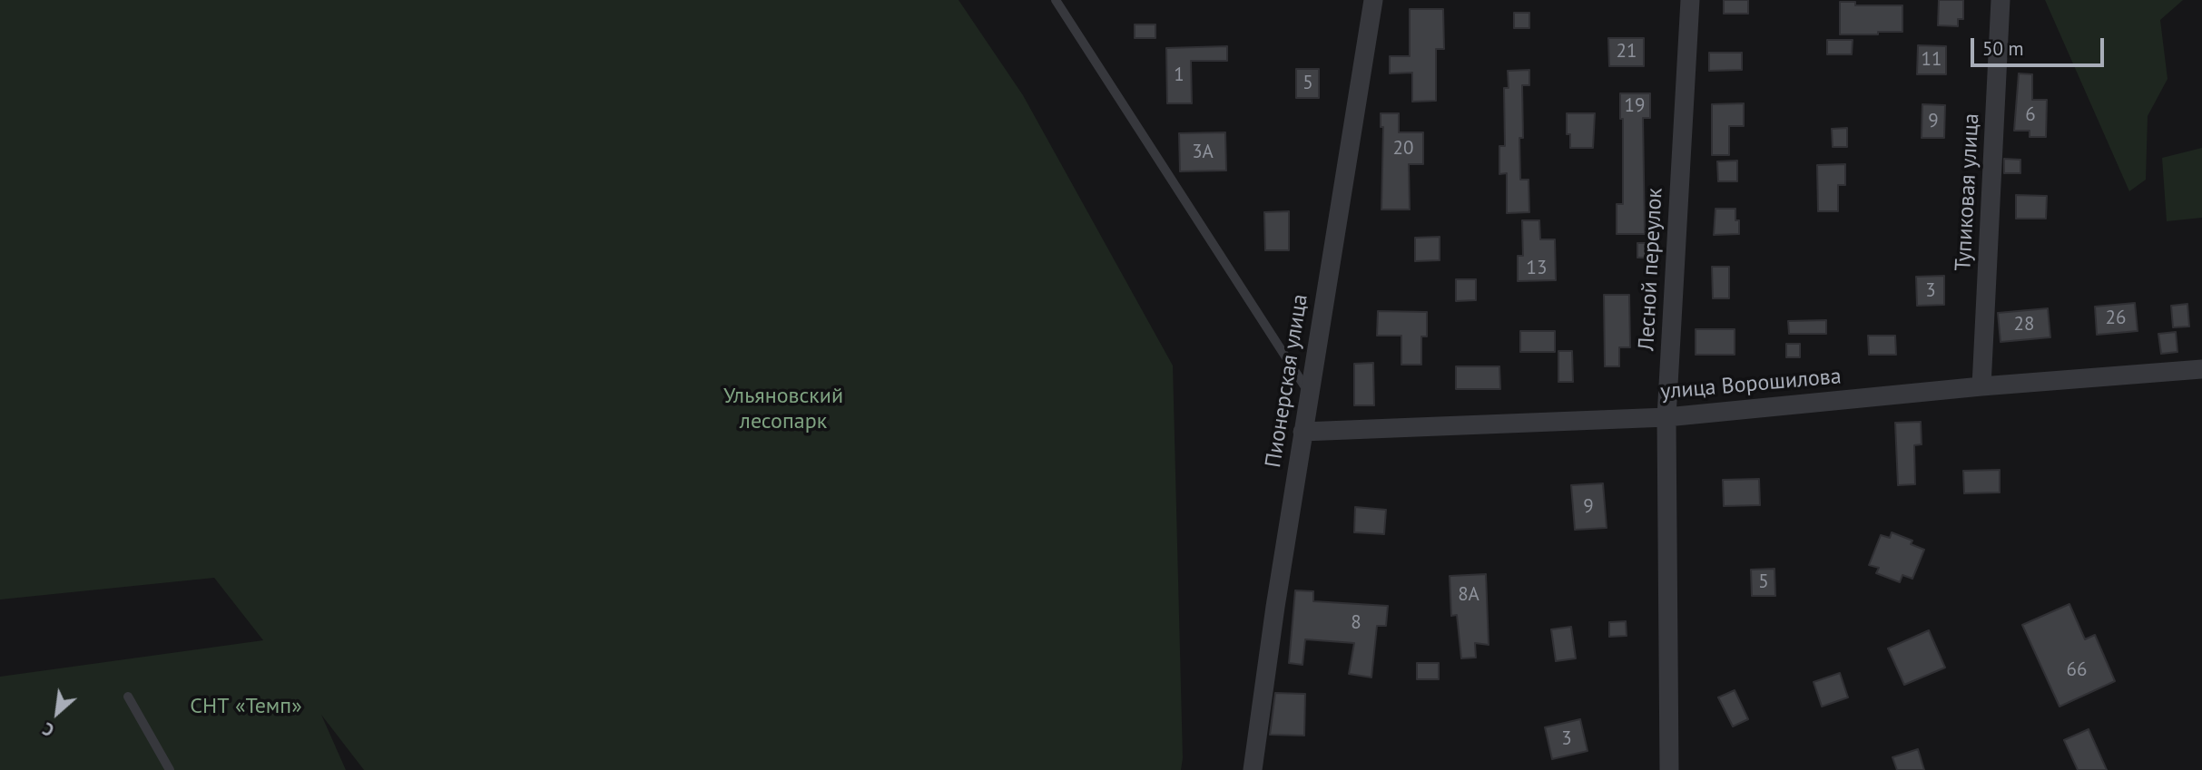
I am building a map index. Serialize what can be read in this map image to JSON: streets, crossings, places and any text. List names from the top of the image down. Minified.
{"streets":{"street":["Тупиковая улица","Лесной переулок","Пионерская улица","улица Ворошилова"]},"crossings":[["Тупиковая улица","улица Ворошилова"],["Лесной переулок","улица Ворошилова"],["Пионерская улица","улица Ворошилова"]],"parks":["Ульяновский лесопарк","СНТ «Темп»"],"house_numbers":["21","11","1","5","19","6","9","20","3А","13","3","26","28","9","5","8А","8","66","3"],"scale_bar":"50 m","north":"bottom left"}
